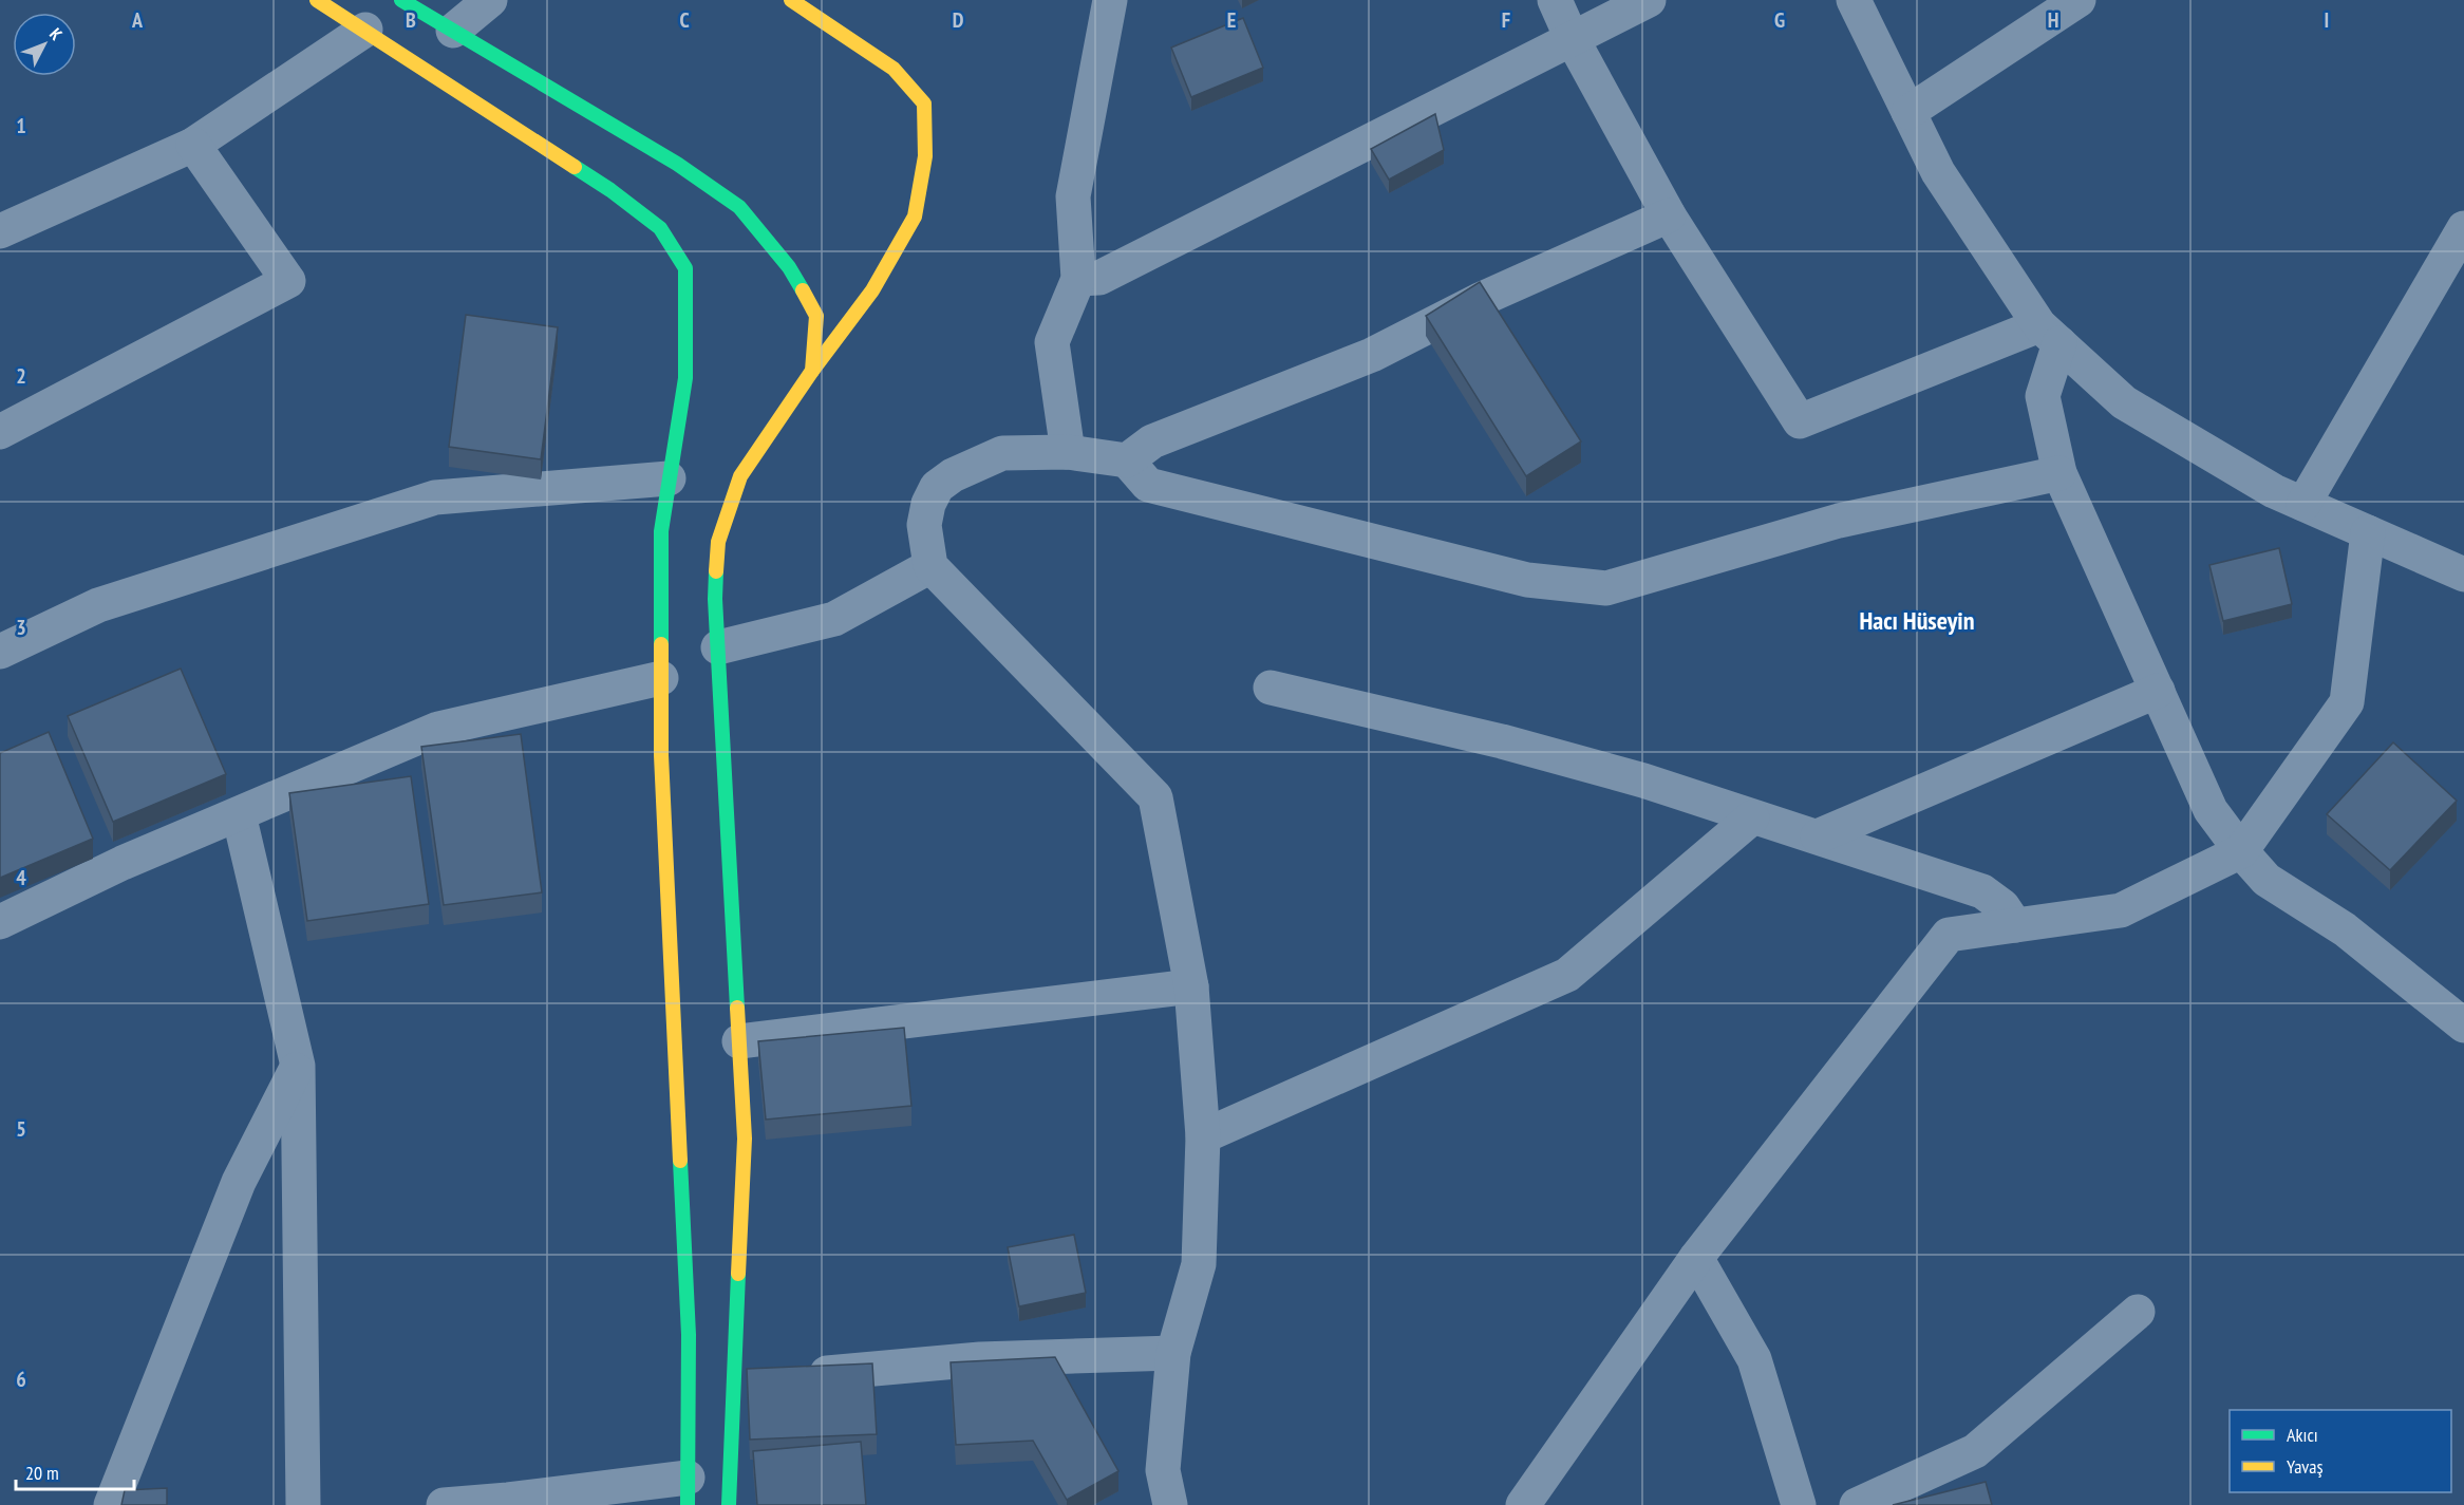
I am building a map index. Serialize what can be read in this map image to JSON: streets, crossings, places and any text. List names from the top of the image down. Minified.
{"districts":["Hacı Hüseyin"],"legend":["Akıcı","Yavaş"],"scale_bar":"20 m","north":"top right","grid":{"columns":["A","B","C","D","E","F","G","H","I"],"rows":["1","2","3","4","5","6"]}}
